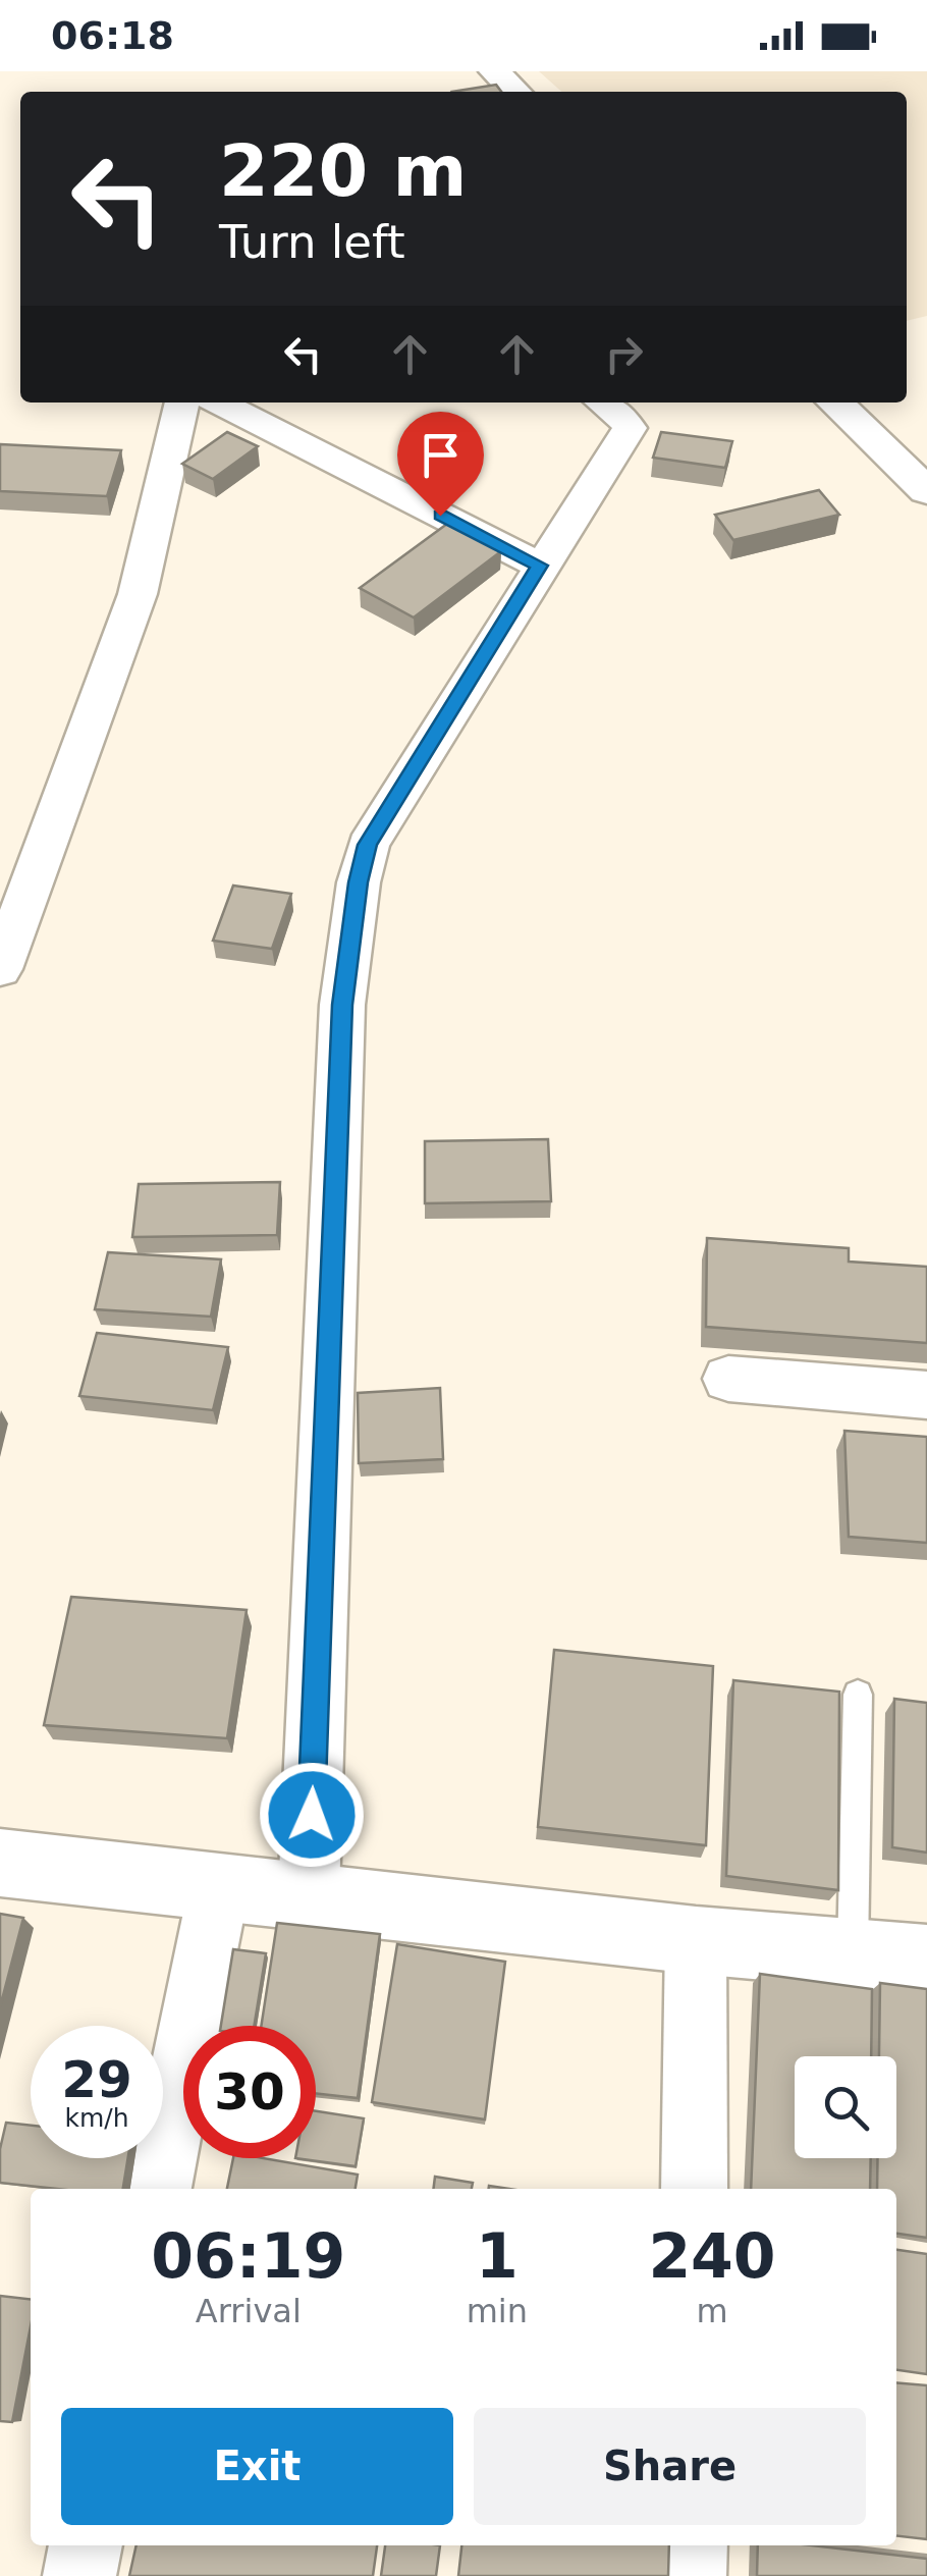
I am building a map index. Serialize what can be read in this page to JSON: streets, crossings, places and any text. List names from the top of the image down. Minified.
{"page":{"status":"06:18","turn":["220 m","Turn left"],"speed":"29 km/h","limit":"30","eta":["06:19","Arrival","1","min","240","m"],"buttons":["Exit","Share"]}}
